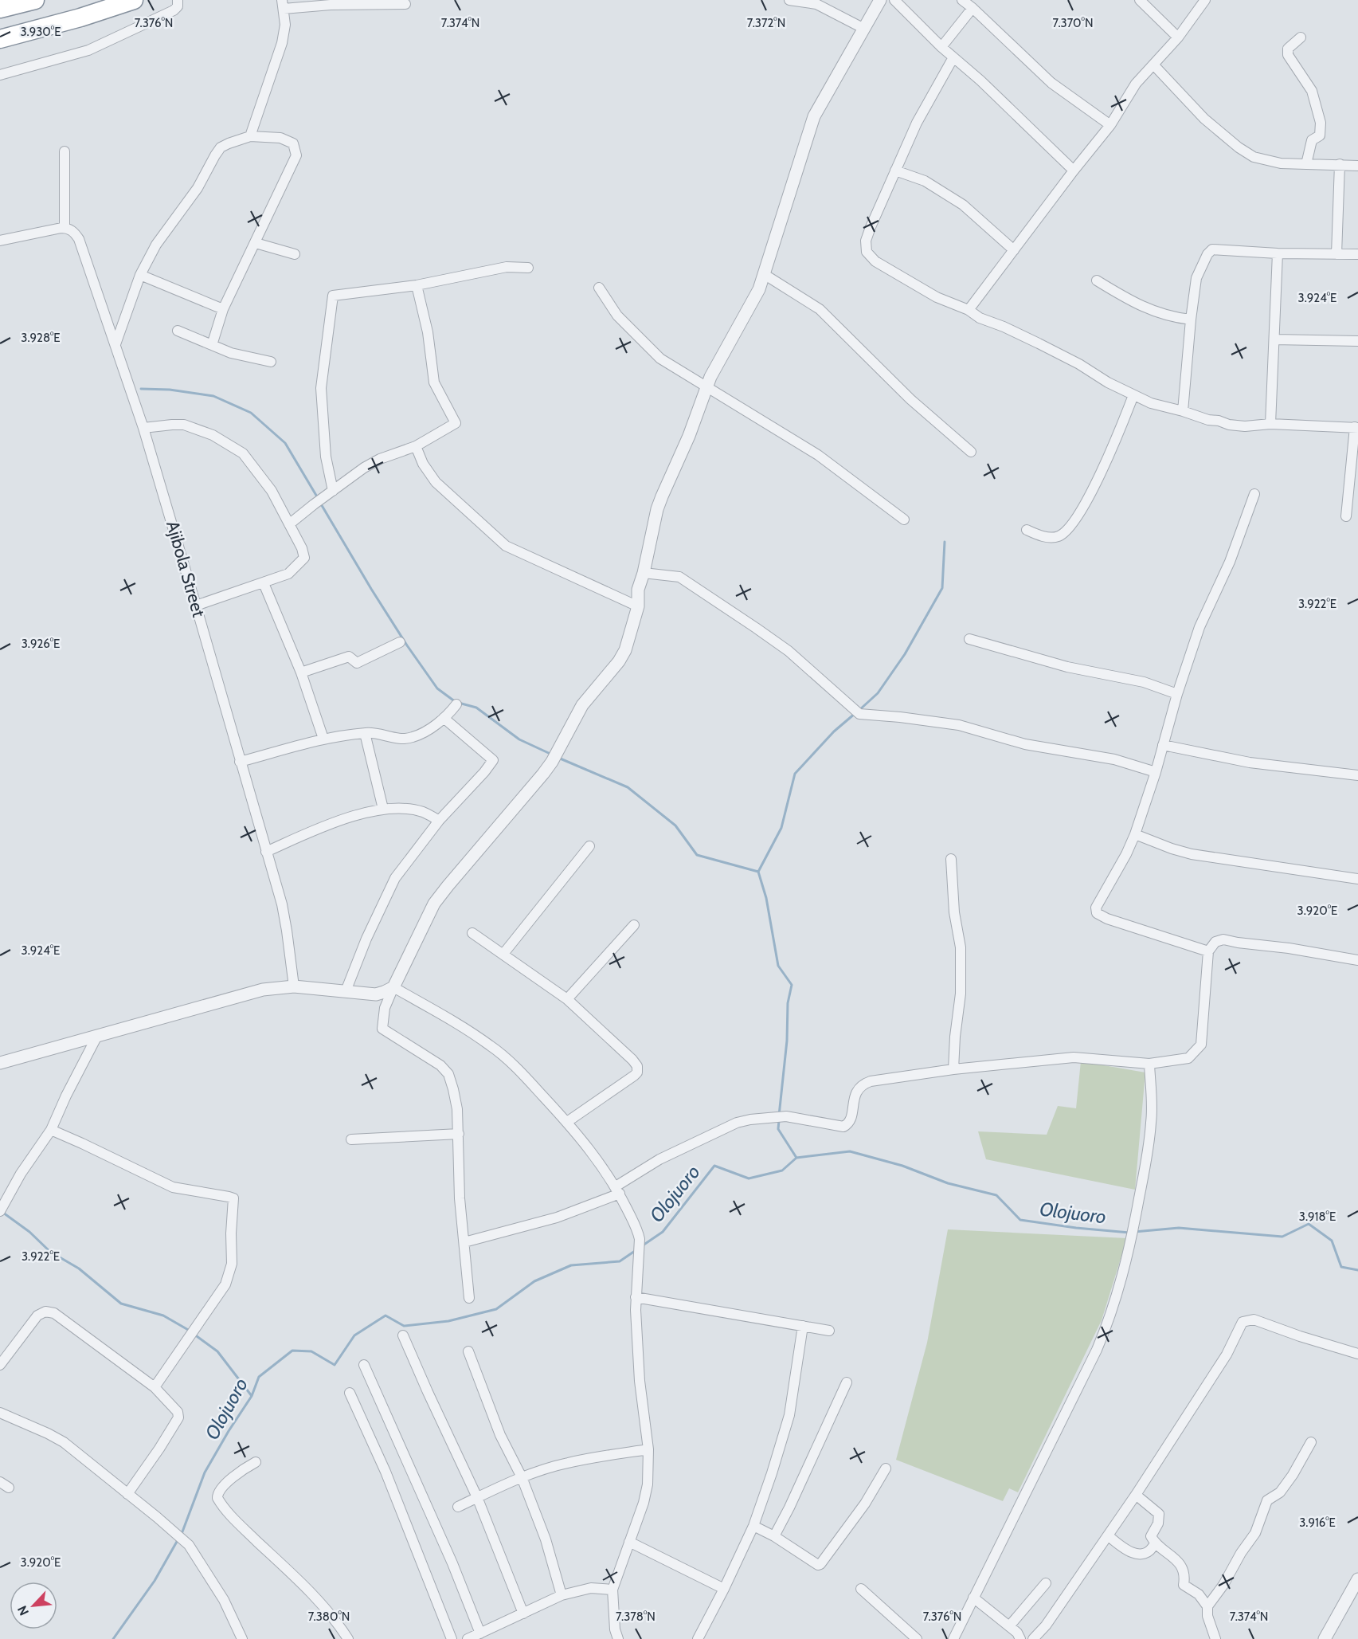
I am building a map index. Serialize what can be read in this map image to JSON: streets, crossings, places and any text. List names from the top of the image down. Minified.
{"streets":{"street":["Ajibola Street"]},"water":["Olojuoro"],"north":"bottom left","coordinates":["7.376°N","7.374°N","7.372°N","7.370°N","3.930°E","3.924°E","3.928°E","3.922°E","3.926°E","3.920°E","3.918°E","3.916°E","7.380°N","7.378°N"]}
